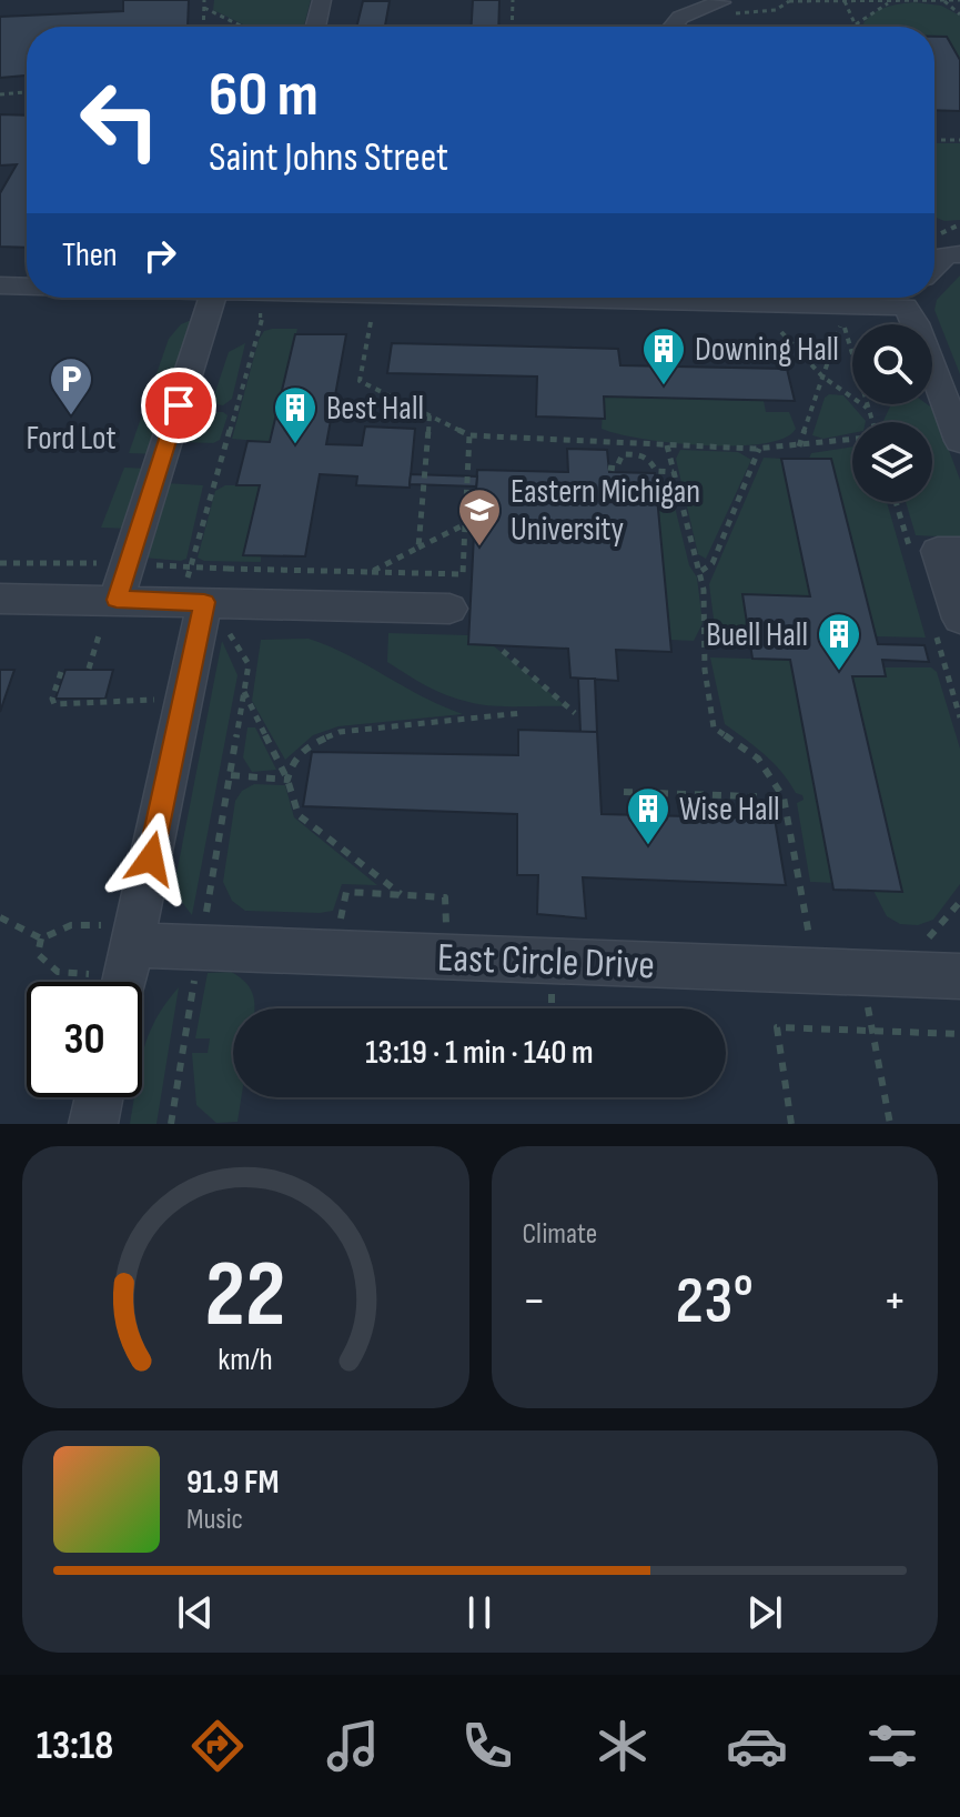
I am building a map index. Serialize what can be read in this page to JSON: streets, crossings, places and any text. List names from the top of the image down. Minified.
{"streets":{"street":["East Circle Drive"]},"places":{"building":["Downing Hall","Best Hall","Buell Hall","Wise Hall"],"parking":["Ford Lot"],"school or university":["Eastern Michigan University"]},"page":{"turn":["60 m","Saint Johns Street"],"then":"Then","limit":"30","trip":"13:19 · 1 min · 140 m","tile":"Climate","heat":["−","23°","+"],"song":["91.9 FM","Music"],"tabs":"13:18","gauge":["22","km/h"]}}
